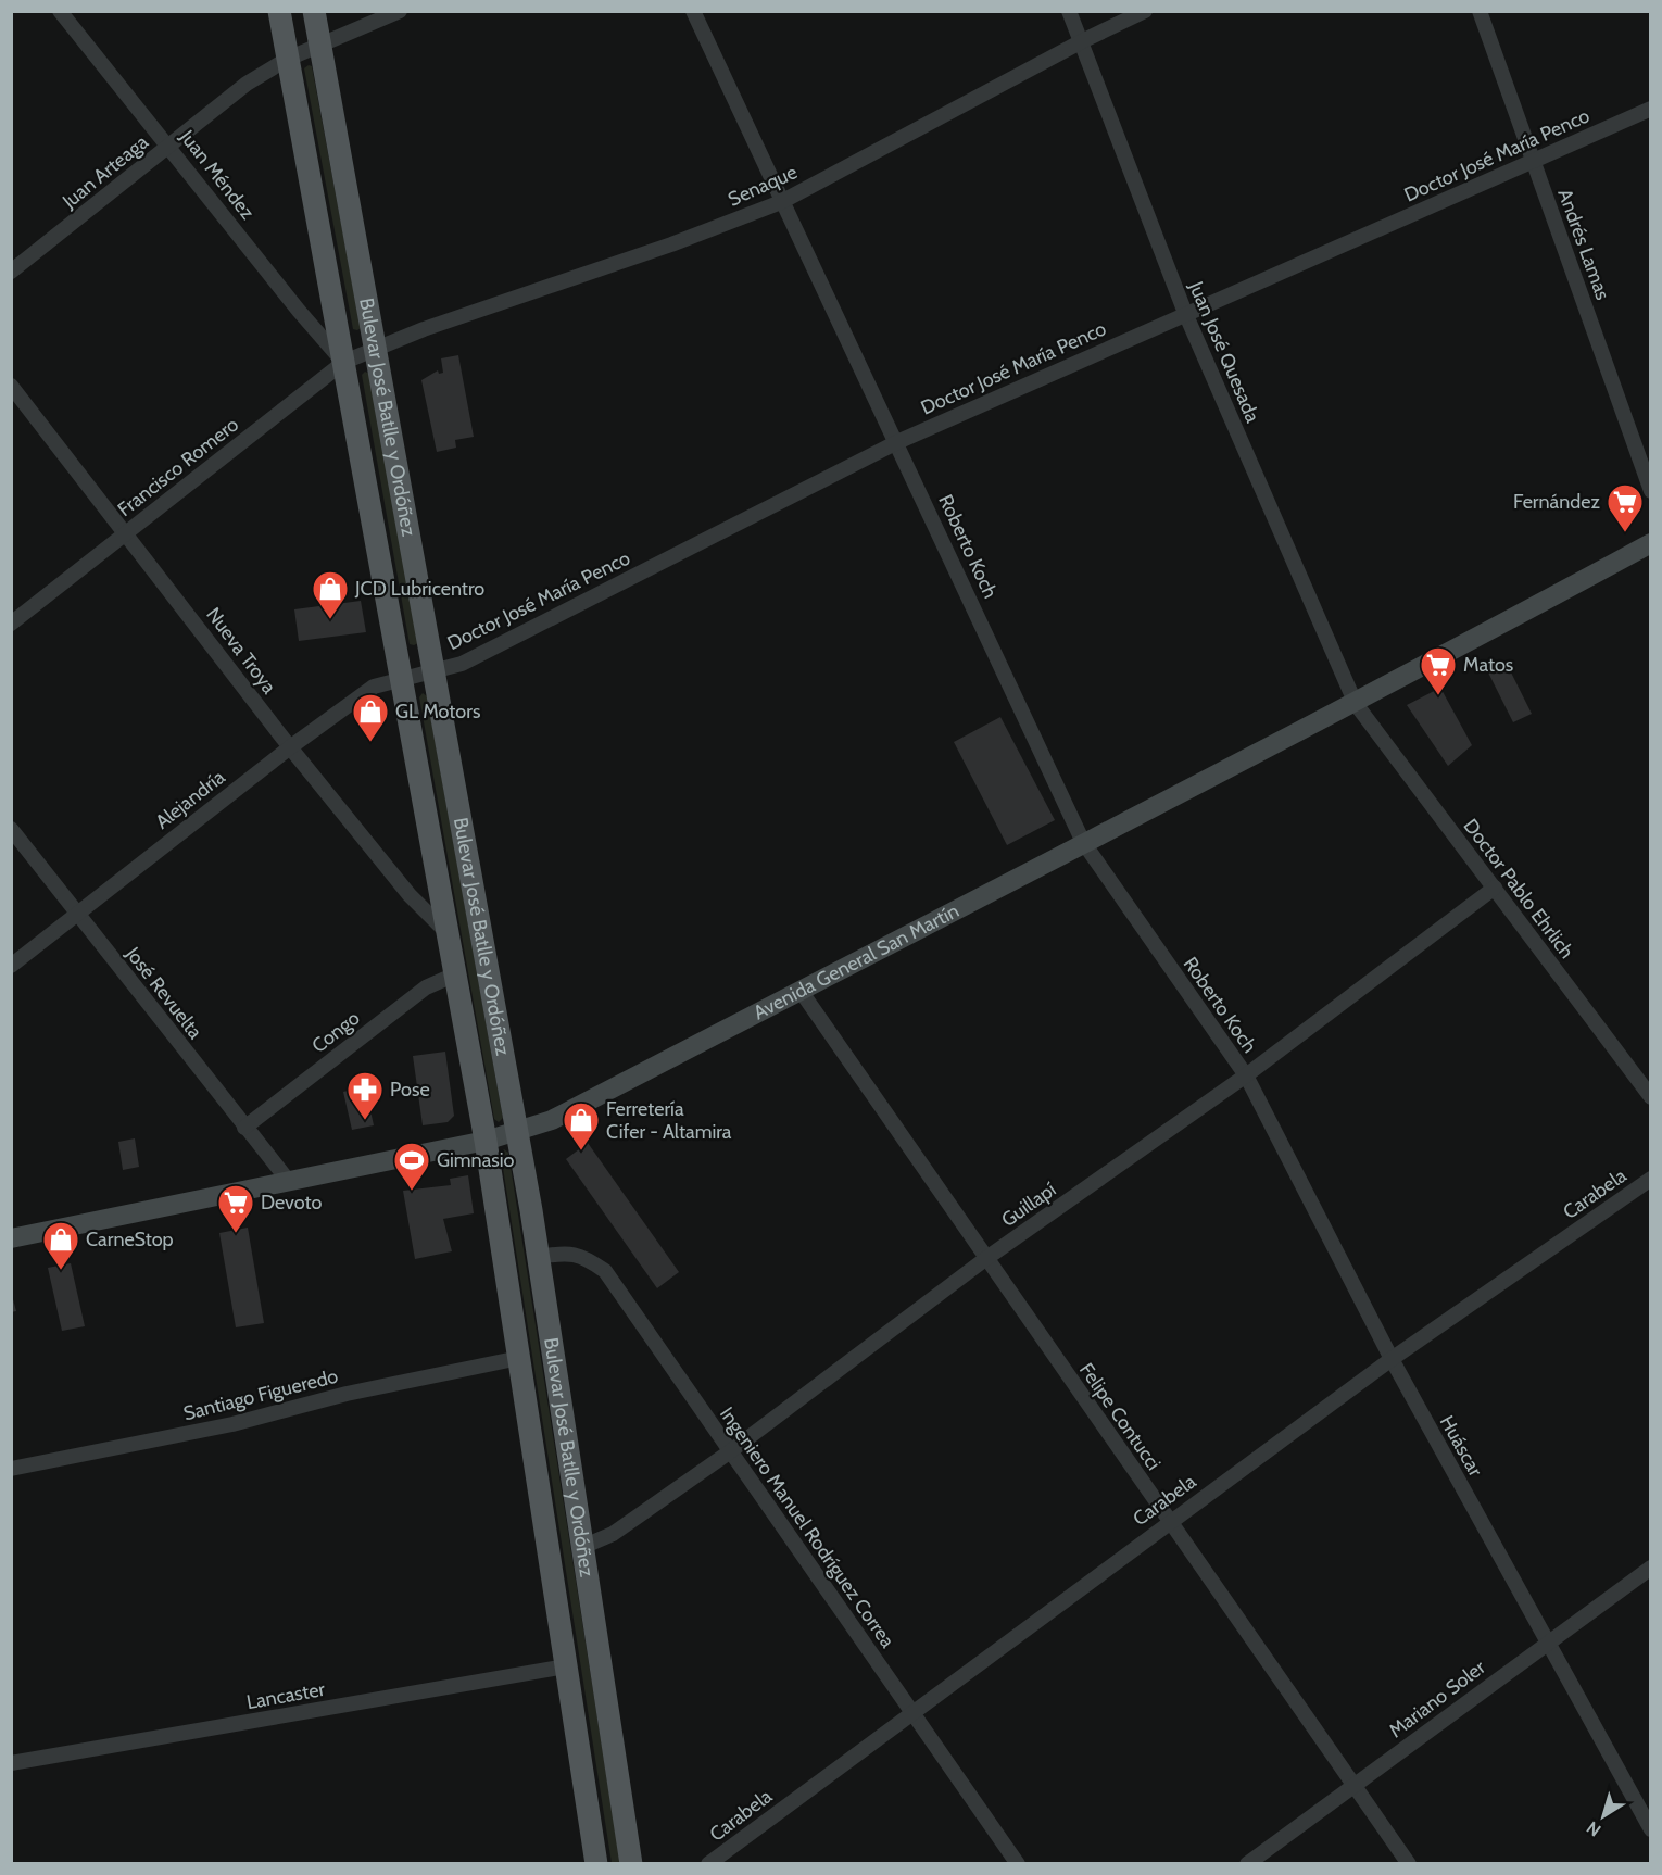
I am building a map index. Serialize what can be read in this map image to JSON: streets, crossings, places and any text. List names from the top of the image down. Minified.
{"streets":{"main road":["Bulevar José Batlle y Ordóñez","Avenida General San Martín"],"street":["Doctor José María Penco","Juan Arteaga","Juan Méndez","Senaque","Andrés Lamas","Juan José Quesada","Francisco Romero","Roberto Koch","Nueva Troya","Alejandría","Doctor Pablo Ehrlich","José Revuelta","Congo","Carabela","Guillapí","Santiago Figueredo","Felipe Contucci","Huáscar","Ingeniero Manuel Rodríguez Correa","Lancaster","Mariano Soler"]},"crossings":[["Doctor José María Penco","Andrés Lamas"],["Doctor José María Penco","Juan José Quesada"],["Doctor José María Penco","Bulevar José Batlle y Ordóñez"],["Doctor José María Penco","Roberto Koch"],["Doctor José María Penco","Alejandría"],["Juan Arteaga","Juan Méndez"],["Juan Arteaga","Bulevar José Batlle y Ordóñez"],["Juan Méndez","Bulevar José Batlle y Ordóñez"],["Juan Méndez","Francisco Romero"],["Senaque","Juan José Quesada"],["Senaque","Bulevar José Batlle y Ordóñez"],["Senaque","Francisco Romero"],["Senaque","Roberto Koch"],["Juan José Quesada","Doctor Pablo Ehrlich"],["Juan José Quesada","Avenida General San Martín"],["Bulevar José Batlle y Ordóñez","Francisco Romero"],["Bulevar José Batlle y Ordóñez","Nueva Troya"],["Bulevar José Batlle y Ordóñez","Alejandría"],["Bulevar José Batlle y Ordóñez","Avenida General San Martín"],["Bulevar José Batlle y Ordóñez","Congo"],["Bulevar José Batlle y Ordóñez","Guillapí"],["Bulevar José Batlle y Ordóñez","Santiago Figueredo"],["Bulevar José Batlle y Ordóñez","Ingeniero Manuel Rodríguez Correa"],["Bulevar José Batlle y Ordóñez","Lancaster"],["Francisco Romero","Nueva Troya"],["Roberto Koch","Avenida General San Martín"],["Roberto Koch","Guillapí"],["Roberto Koch","Huáscar"],["Nueva Troya","Alejandría"],["Alejandría","José Revuelta"],["Doctor Pablo Ehrlich","Avenida General San Martín"],["Doctor Pablo Ehrlich","Guillapí"],["Avenida General San Martín","José Revuelta"],["Avenida General San Martín","Felipe Contucci"],["José Revuelta","Congo"],["Carabela","Felipe Contucci"],["Carabela","Huáscar"],["Carabela","Ingeniero Manuel Rodríguez Correa"],["Guillapí","Felipe Contucci"],["Guillapí","Huáscar"],["Guillapí","Ingeniero Manuel Rodríguez Correa"],["Felipe Contucci","Mariano Soler"],["Huáscar","Mariano Soler"]],"places":{"supermarket":["Fernández","Matos","Devoto"],"shop":["JCD Lubricentro","GL Motors","Ferretería Cifer - Altamira","CarneStop"],"pharmacy":["Pose"],"sports":["Gimnasio"]},"north":"bottom left"}
